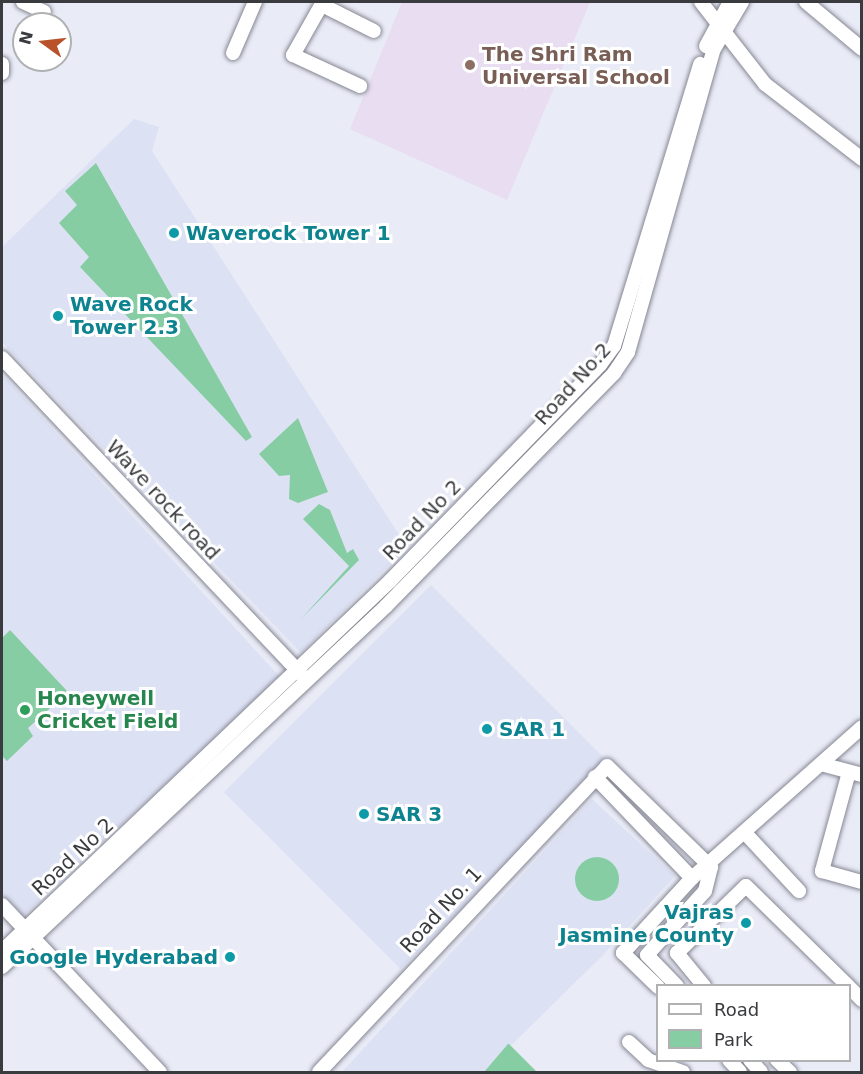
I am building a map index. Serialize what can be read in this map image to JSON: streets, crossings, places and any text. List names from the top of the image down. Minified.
{"streets":{"street":["Road No.2","Wave rock road","Road No 2","Road No. 1"]},"crossings":[["Road No.2","Road No 2"],["Wave rock road","Road No 2"]],"places":["The Shri Ram Universal School","Waverock Tower 1","Wave Rock Tower 2.3","Honeywell Cricket Field","SAR 1","SAR 3","Vajras Jasmine County","Google Hyderabad"],"legend":["Road","Park"],"north":"left"}
